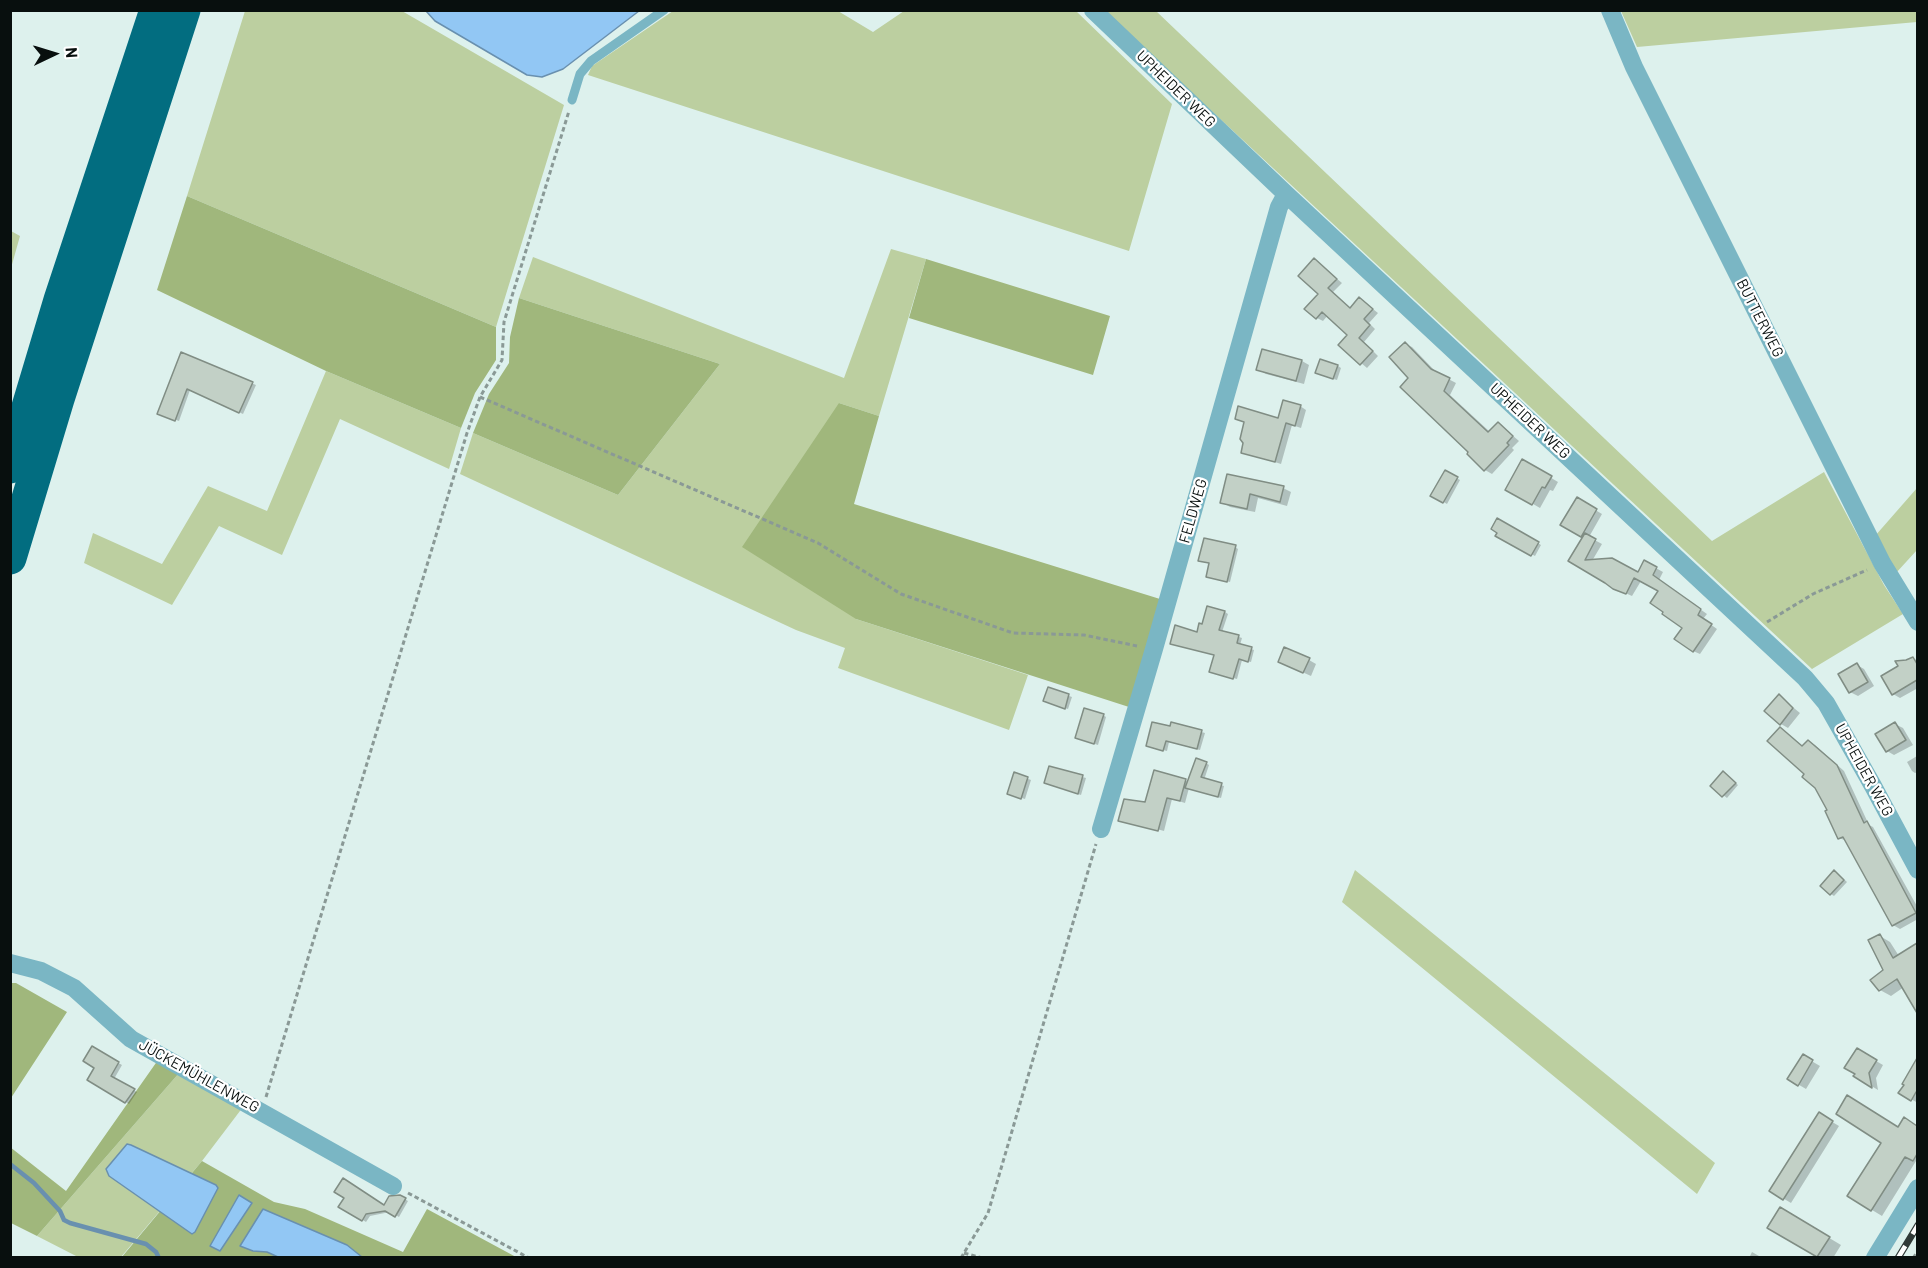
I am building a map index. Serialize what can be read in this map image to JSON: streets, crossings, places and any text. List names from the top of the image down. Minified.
{"streets":{"street":["UPHEIDER WEG","BUTTERWEG","FELDWEG","JÜCKEMÜHLENWEG"]},"crossings":[["UPHEIDER WEG","FELDWEG"]],"north":"right"}
